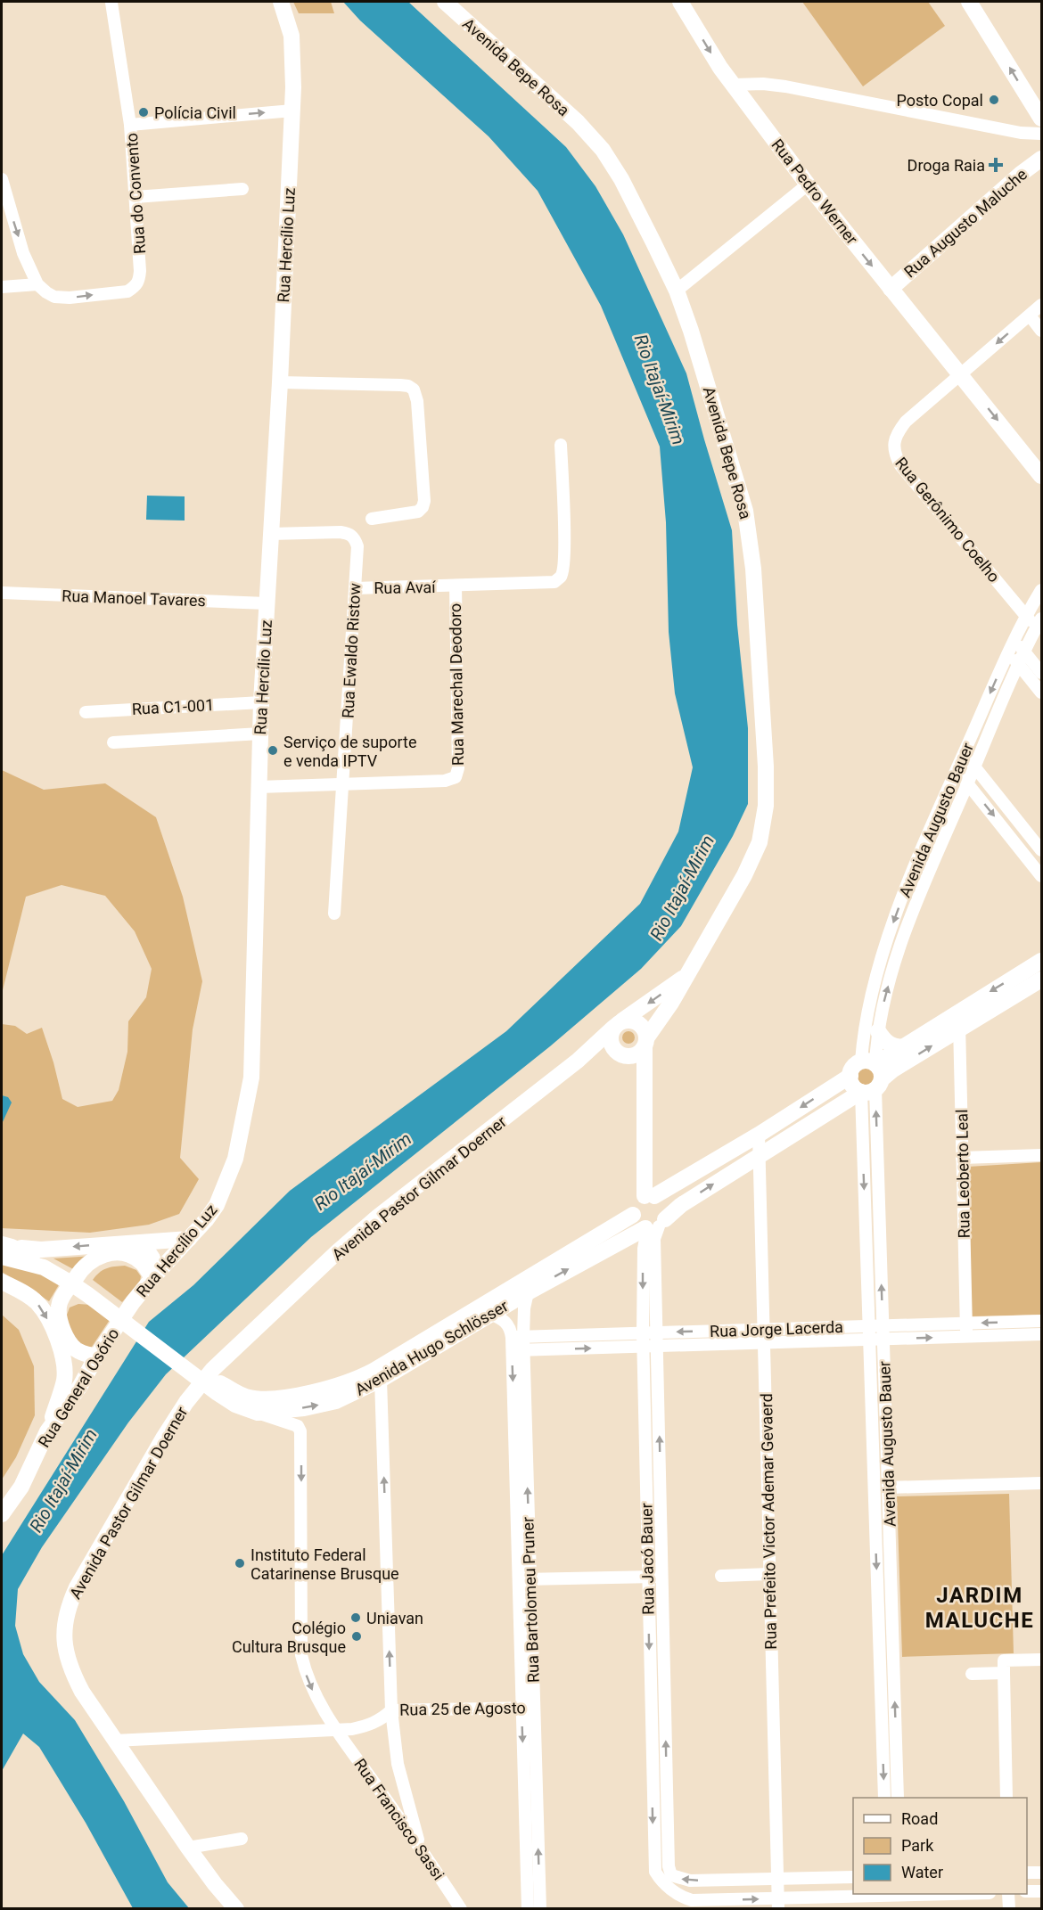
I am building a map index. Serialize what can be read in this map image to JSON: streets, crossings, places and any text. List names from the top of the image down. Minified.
{"streets":{"main road":["Avenida Bepe Rosa","Rua Pedro Werner","Rua Augusto Maluche","Rua Hercílio Luz","Avenida Pastor Gilmar Doerner","Avenida Hugo Schlösser","Rua General Osório"],"street":["Rua do Convento","Rua Gerônimo Coelho","Rua Avaí","Rua Manoel Tavares","Rua Ewaldo Ristow","Rua Marechal Deodoro","Rua C1-001","Avenida Augusto Bauer","Rua Leoberto Leal","Rua Jorge Lacerda","Rua Prefeito Victor Ademar Gevaerd","Rua Jacó Bauer","Rua Bartolomeu Pruner","Rua 25 de Agosto","Rua Francisco Sassi"]},"crossings":[["Avenida Bepe Rosa","Avenida Pastor Gilmar Doerner"],["Rua Pedro Werner","Rua Augusto Maluche"],["Rua Pedro Werner","Rua Gerônimo Coelho"],["Rua do Convento","Rua Hercílio Luz"],["Rua Hercílio Luz","Rua Manoel Tavares"],["Rua Hercílio Luz","Rua Ewaldo Ristow"],["Rua Hercílio Luz","Rua Marechal Deodoro"],["Rua Hercílio Luz","Rua C1-001"],["Rua Hercílio Luz","Rua General Osório"],["Rua Gerônimo Coelho","Avenida Augusto Bauer"],["Rua Avaí","Rua Ewaldo Ristow"],["Rua Avaí","Rua Marechal Deodoro"],["Rua Ewaldo Ristow","Rua Marechal Deodoro"],["Avenida Augusto Bauer","Rua Jorge Lacerda"],["Avenida Augusto Bauer","Avenida Hugo Schlösser"],["Rua Leoberto Leal","Rua Jorge Lacerda"],["Rua Leoberto Leal","Avenida Hugo Schlösser"],["Rua Jorge Lacerda","Rua Prefeito Victor Ademar Gevaerd"],["Rua Jorge Lacerda","Rua Jacó Bauer"],["Rua Jorge Lacerda","Rua Bartolomeu Pruner"],["Avenida Hugo Schlösser","Rua Prefeito Victor Ademar Gevaerd"],["Avenida Hugo Schlösser","Rua Jacó Bauer"],["Avenida Hugo Schlösser","Rua Bartolomeu Pruner"],["Avenida Hugo Schlösser","Rua Francisco Sassi"],["Rua Bartolomeu Pruner","Rua 25 de Agosto"]],"one_way":["Rua Pedro Werner"],"districts":["JARDIM MALUCHE"],"water":["Rio Itajaí-Mirim"],"places":{"other":["Posto Copal","Polícia Civil","Serviço de suporte e venda IPTV","Instituto Federal Catarinense Brusque","Uniavan","Colégio Cultura Brusque"],"health":["Droga Raia"]},"legend":["Road","Park","Water"]}
